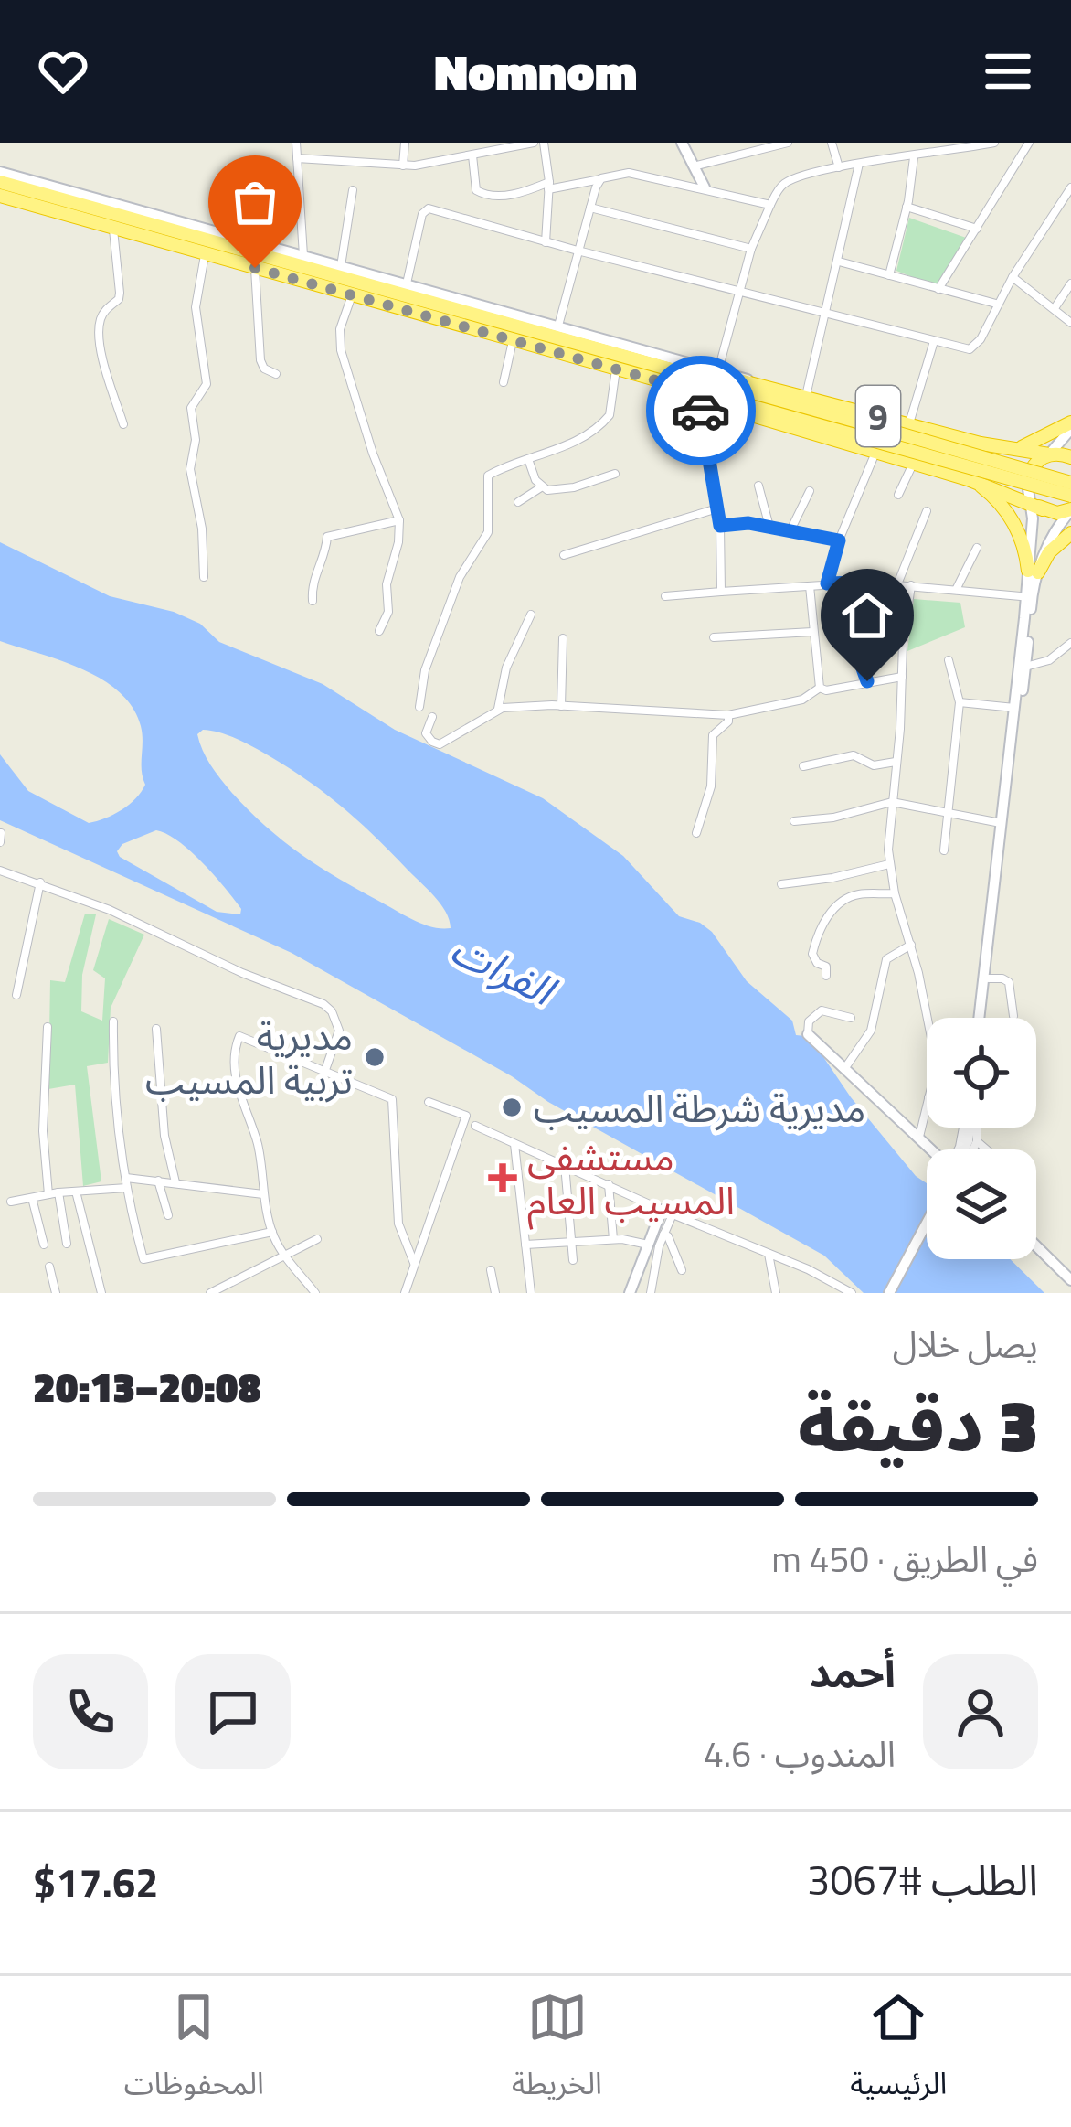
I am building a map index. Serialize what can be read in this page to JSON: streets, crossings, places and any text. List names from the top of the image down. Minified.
{"streets":{"highway":["9"]},"water":["الفرات"],"places":{"other":["مديرية تربية المسيب","مديرية شرطة المسيب"],"health":["مستشفى المسيب العام"]},"page":{"header":"Nomnom","heading":["3 دقيقة","يصل خلال","20:08–20:13"],"panel":["أحمد","المندوب · 4.6","الطلب #3067","$17.62"],"bar":"في الطريق · 450 m","tabs":["الرئيسية","الخريطة","المحفوظات"]}}
